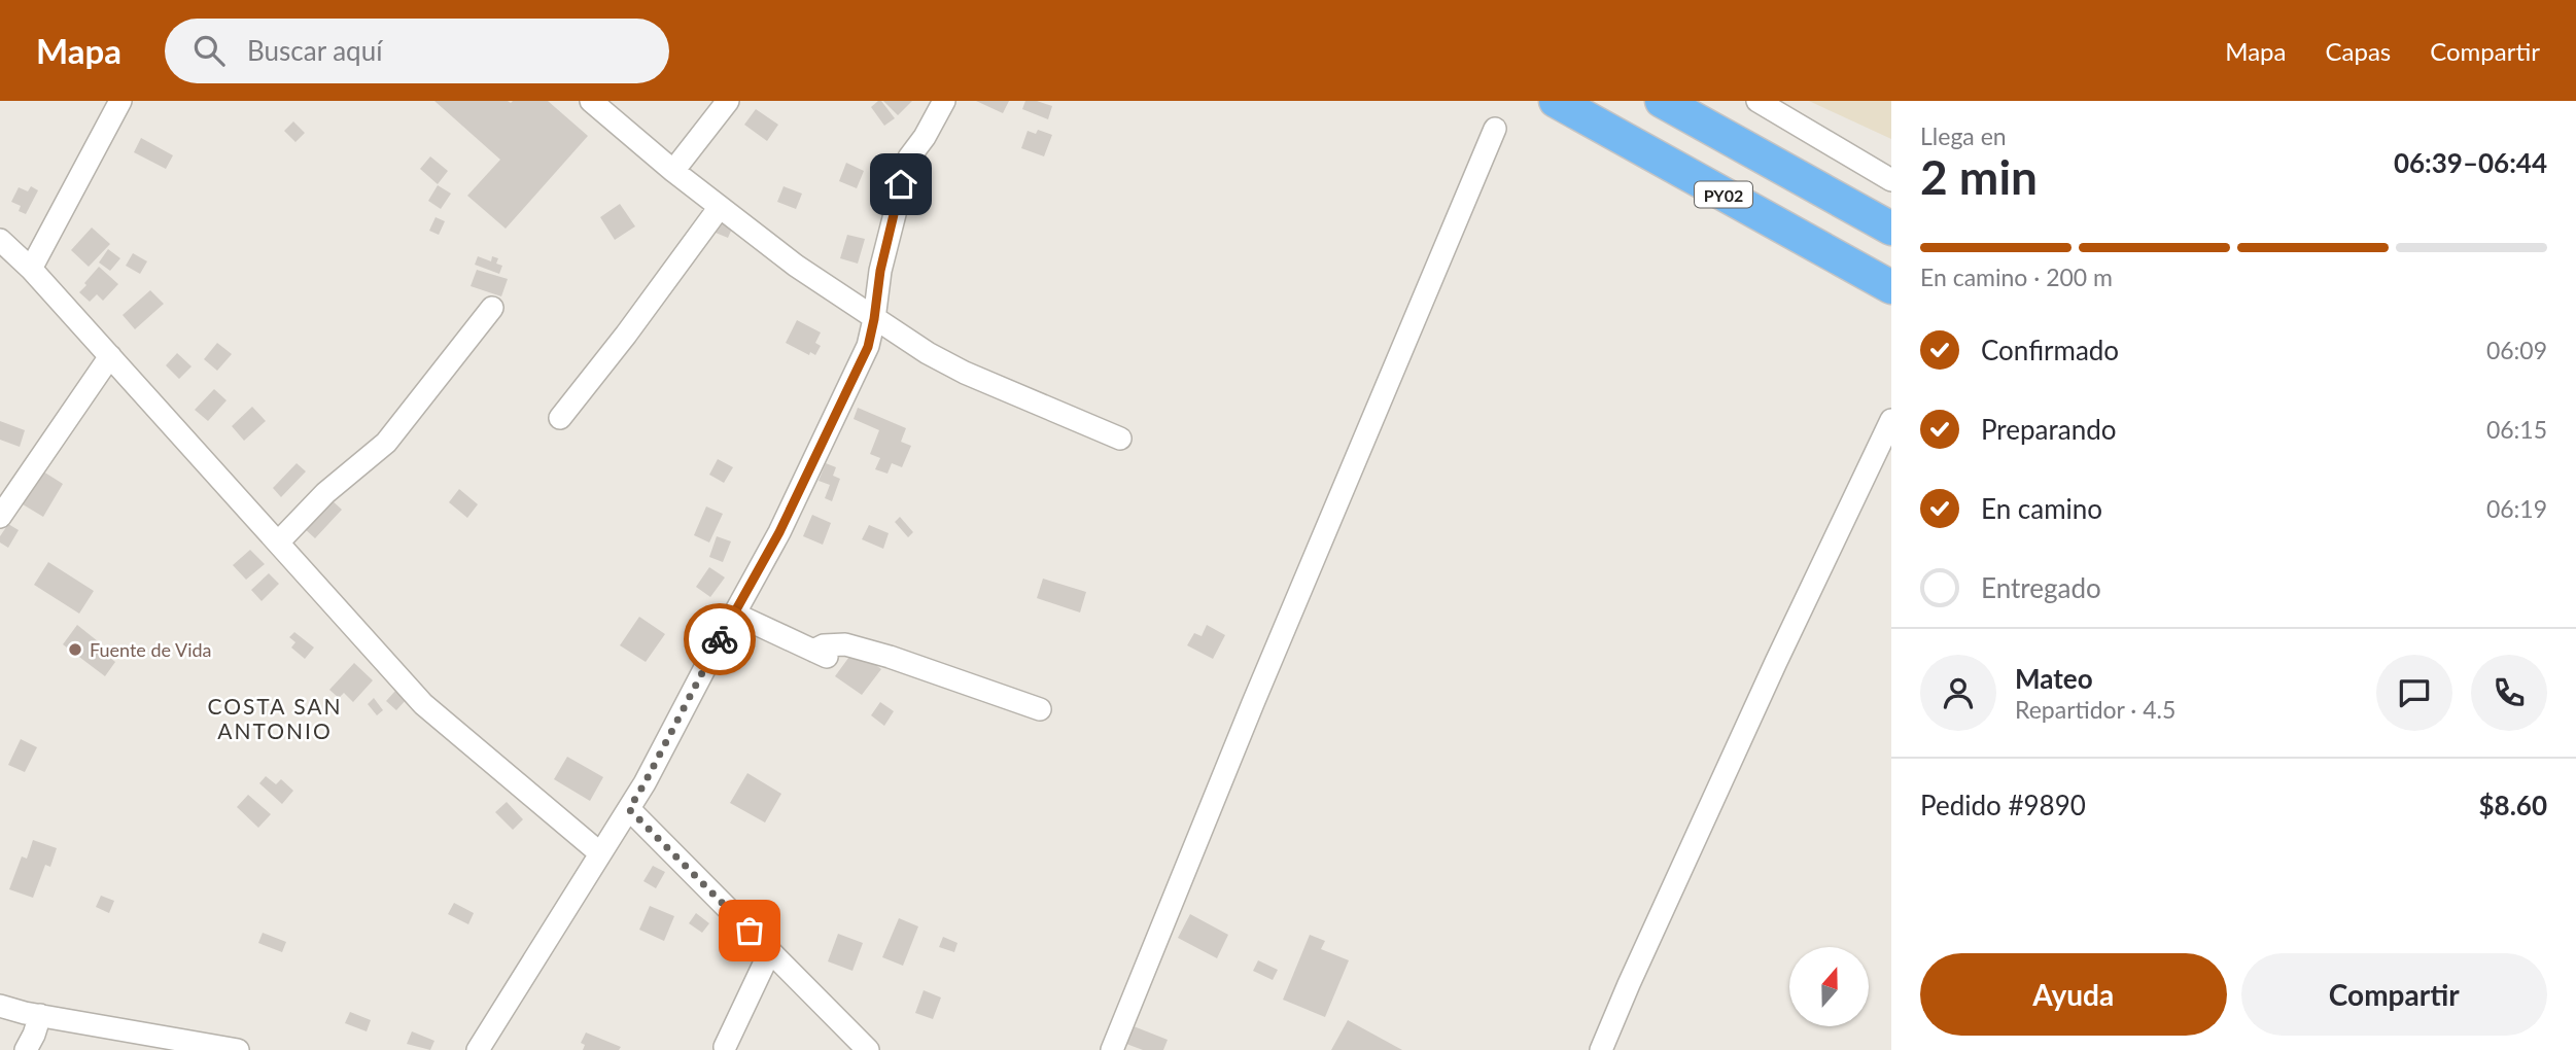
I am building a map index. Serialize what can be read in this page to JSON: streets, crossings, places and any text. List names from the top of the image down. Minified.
{"streets":{"highway":["PY02"]},"districts":["COSTA SAN ANTONIO"],"places":["Fuente de Vida"],"north":"top","page":{"header":"Mapa","search":"Buscar aquí","nav":["Mapa","Capas","Compartir"],"heading":["2 min","Llega en","06:39–06:44"],"panel":["Mateo","Repartidor · 4.5","Pedido #9890","$8.60"],"bar":"En camino · 200 m","list":[["Confirmado","06:09"],["Preparando","06:15"],["En camino","06:19"],"Entregado"],"buttons":["Ayuda","Compartir"]}}
